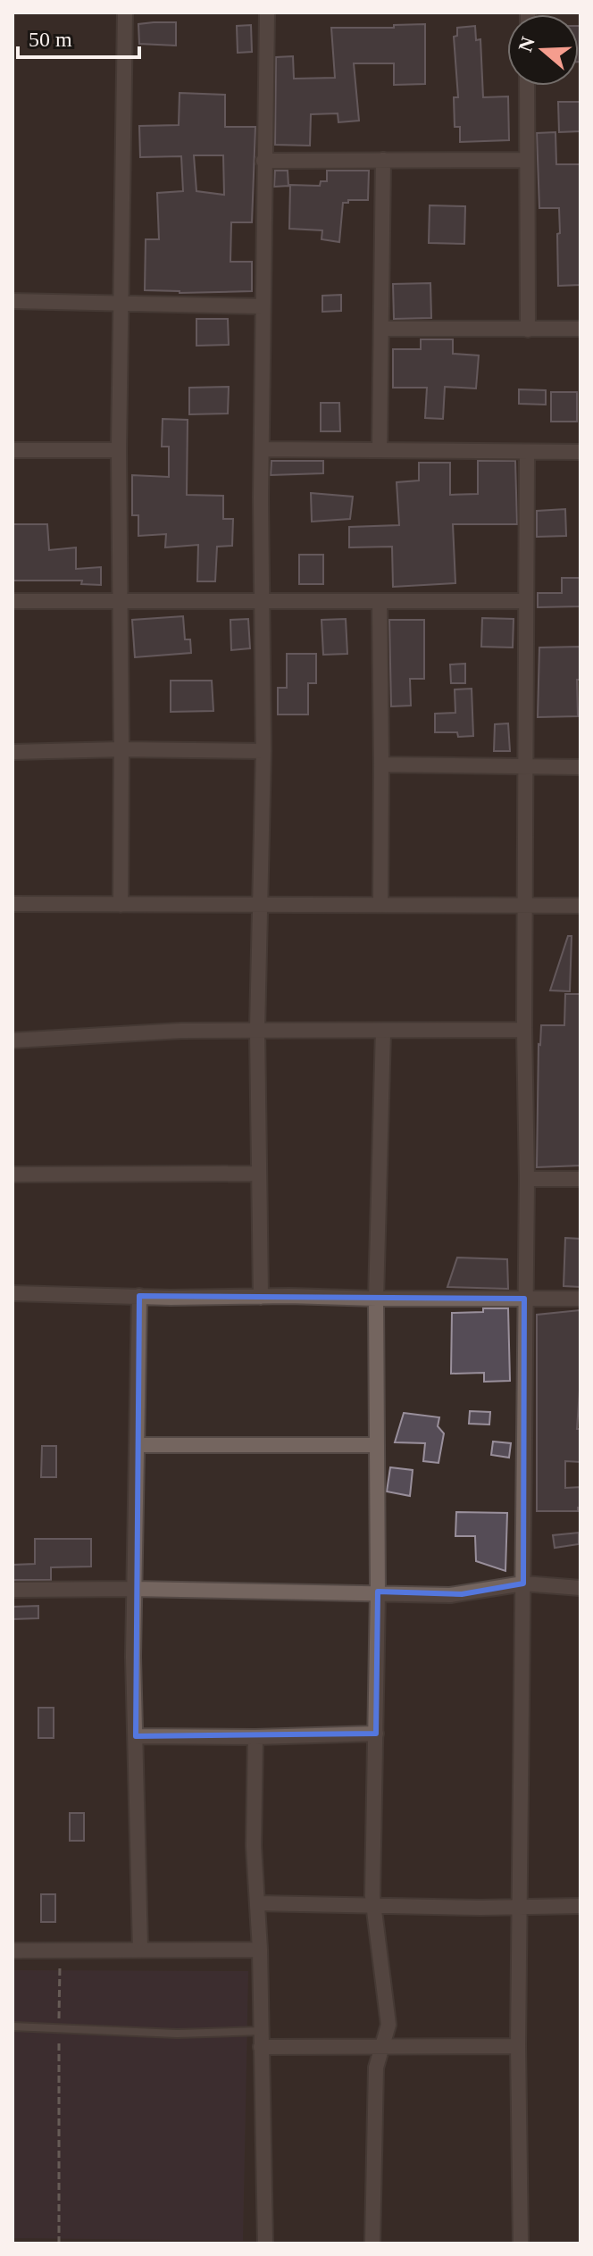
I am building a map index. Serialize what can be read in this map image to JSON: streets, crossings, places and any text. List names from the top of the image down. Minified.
{"scale_bar":"50 m","north":"left"}
